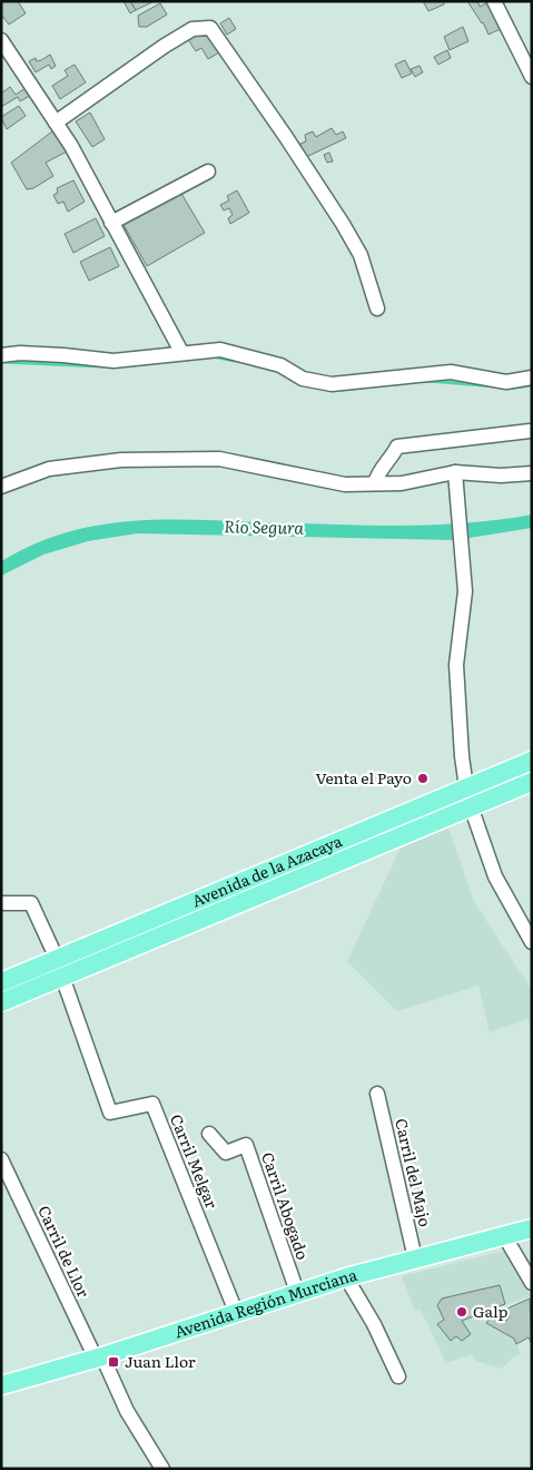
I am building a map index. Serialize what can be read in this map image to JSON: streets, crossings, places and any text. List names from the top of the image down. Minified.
{"streets":{"main road":["Avenida de la Azacaya","Avenida Región Murciana"],"street":["Carril Melgar","Carril del Majo","Carril Abogado","Carril de Llor"]},"crossings":[["Avenida de la Azacaya","Carril Melgar"],["Carril Melgar","Avenida Región Murciana"],["Carril del Majo","Avenida Región Murciana"],["Carril Abogado","Avenida Región Murciana"],["Carril de Llor","Avenida Región Murciana"]],"water":["Río Segura"],"places":{"other":["Venta el Payo","Galp"],"transit":["Juan Llor"]}}
